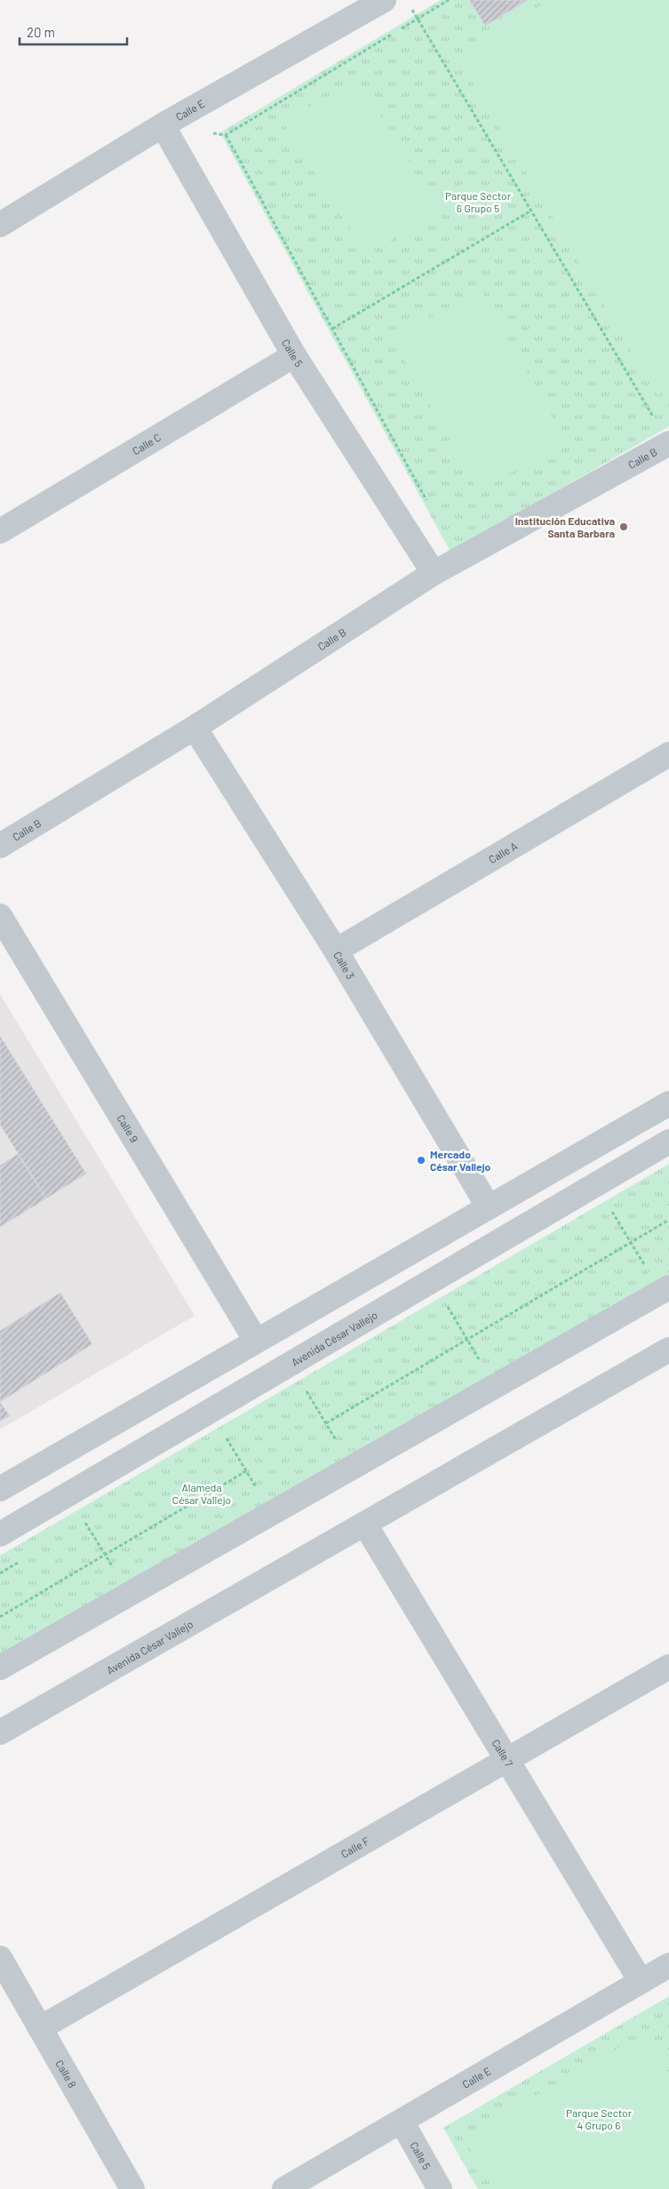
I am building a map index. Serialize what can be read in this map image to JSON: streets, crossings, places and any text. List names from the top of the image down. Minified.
{"streets":{"street":["Calle E","Calle 5","Calle C","Calle B","Calle A","Calle 3","Calle 9","Avenida César Vallejo","Calle 7","Calle F","Calle 8"]},"crossings":[["Calle E","Calle 5"],["Calle E","Calle 7"],["Calle 5","Calle C"],["Calle 5","Calle B"],["Calle B","Calle 3"],["Calle A","Calle 3"],["Avenida César Vallejo","Calle 7"],["Calle 7","Calle F"],["Calle F","Calle 8"]],"parks":["Parque Sector 6 Grupo 5","Alameda César Vallejo","Parque Sector 4 Grupo 6"],"places":["Institución Educativa Santa Barbara","Mercado César Vallejo"],"scale_bar":"20 m"}
